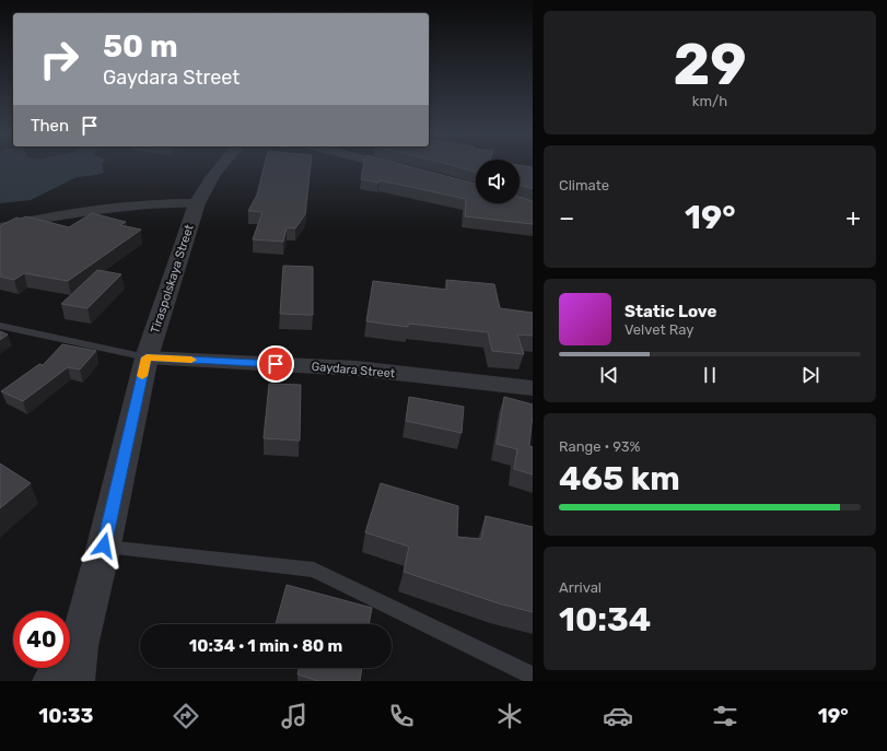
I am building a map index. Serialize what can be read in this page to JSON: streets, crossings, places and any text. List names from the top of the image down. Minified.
{"streets":{"street":["Tiraspolskaya Street","Gaydara Street"]},"crossings":[["Tiraspolskaya Street","Gaydara Street"]],"page":{"tile":[["29","km/h"],"Climate",["Range · 93%","465 km"],["Arrival","10:34"]],"turn":["50 m","Gaydara Street"],"then":"Then","heat":["−","19°","+"],"song":["Static Love","Velvet Ray"],"limit":"40","trip":"10:34 · 1 min · 80 m","tabs":["10:33","19°"]}}
